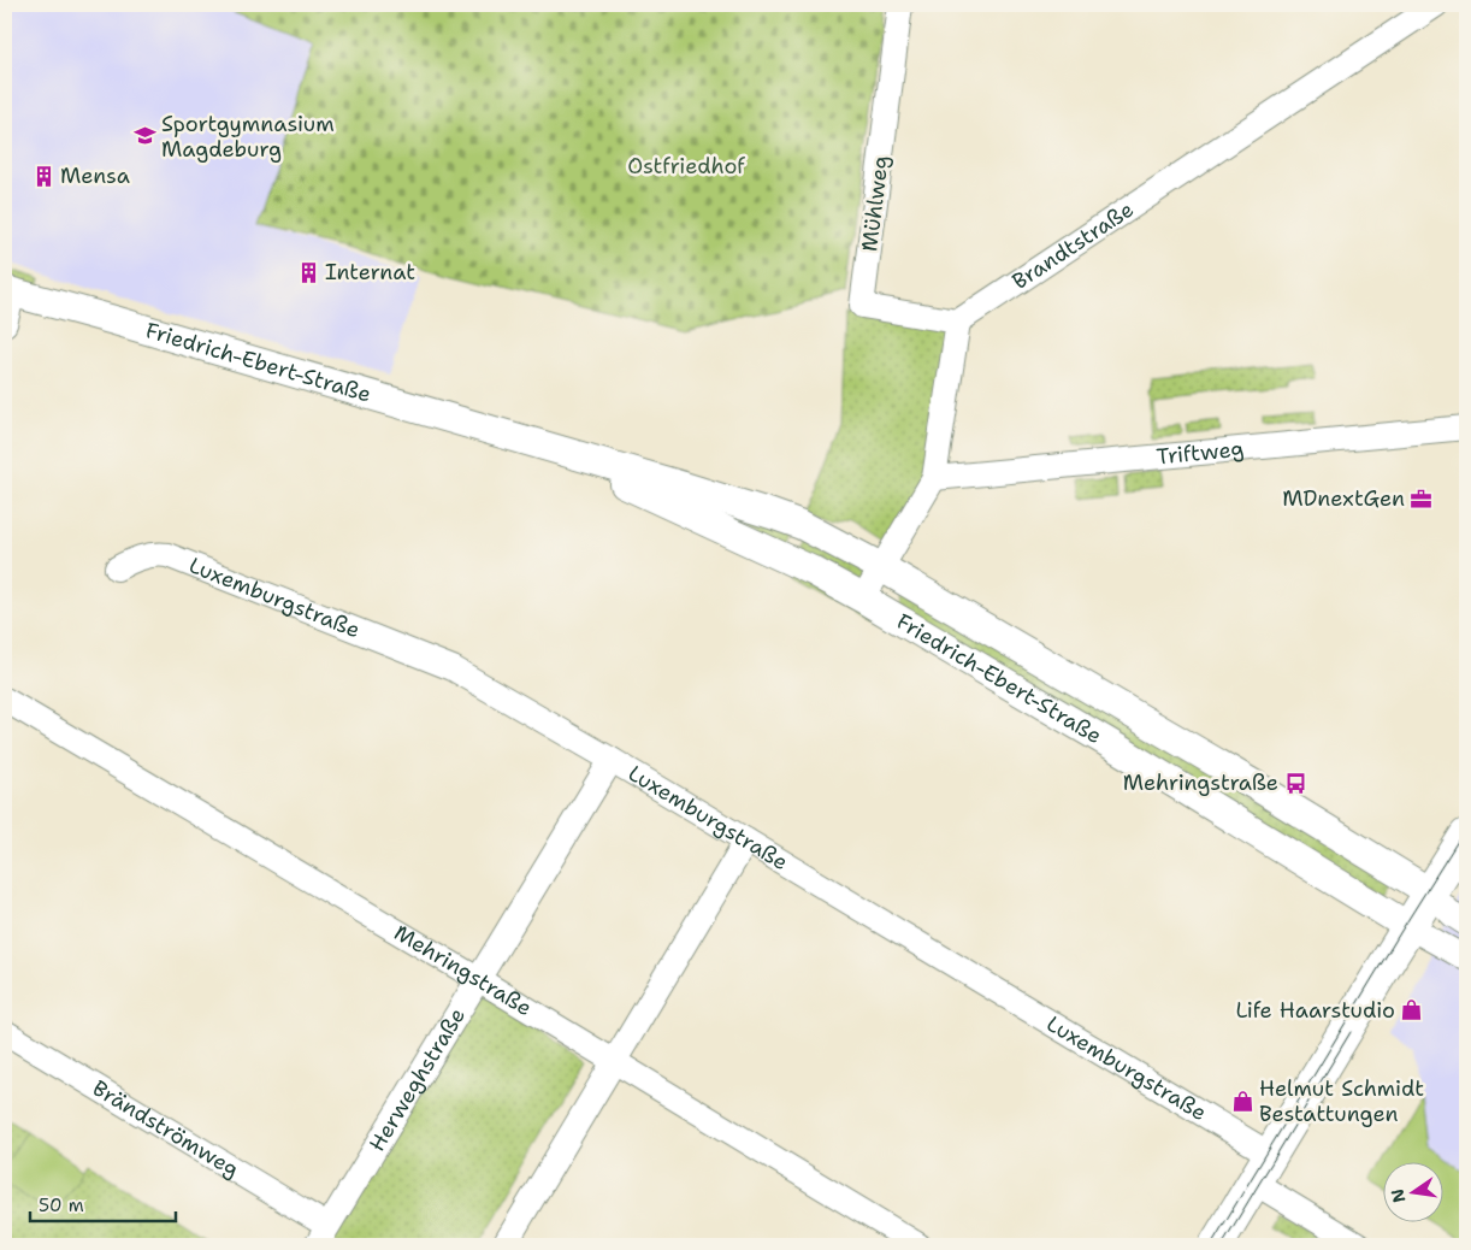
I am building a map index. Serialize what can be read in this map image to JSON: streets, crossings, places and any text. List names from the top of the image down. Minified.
{"streets":{"street":["Mühlweg","Brandtstraße","Friedrich-Ebert-Straße","Triftweg","Luxemburgstraße","Mehringstraße","Herweghstraße","Brändströmweg"]},"crossings":[["Mühlweg","Brandtstraße"],["Luxemburgstraße","Herweghstraße"],["Mehringstraße","Herweghstraße"],["Herweghstraße","Brändströmweg"]],"parks":["Ostfriedhof"],"places":{"school or university":["Sportgymnasium Magdeburg"],"building":["Mensa","Internat"],"office":["MDnextGen"],"bus stop":["Mehringstraße"],"shop":["Life Haarstudio","Helmut Schmidt Bestattungen"]},"scale_bar":"50 m","north":"left"}
